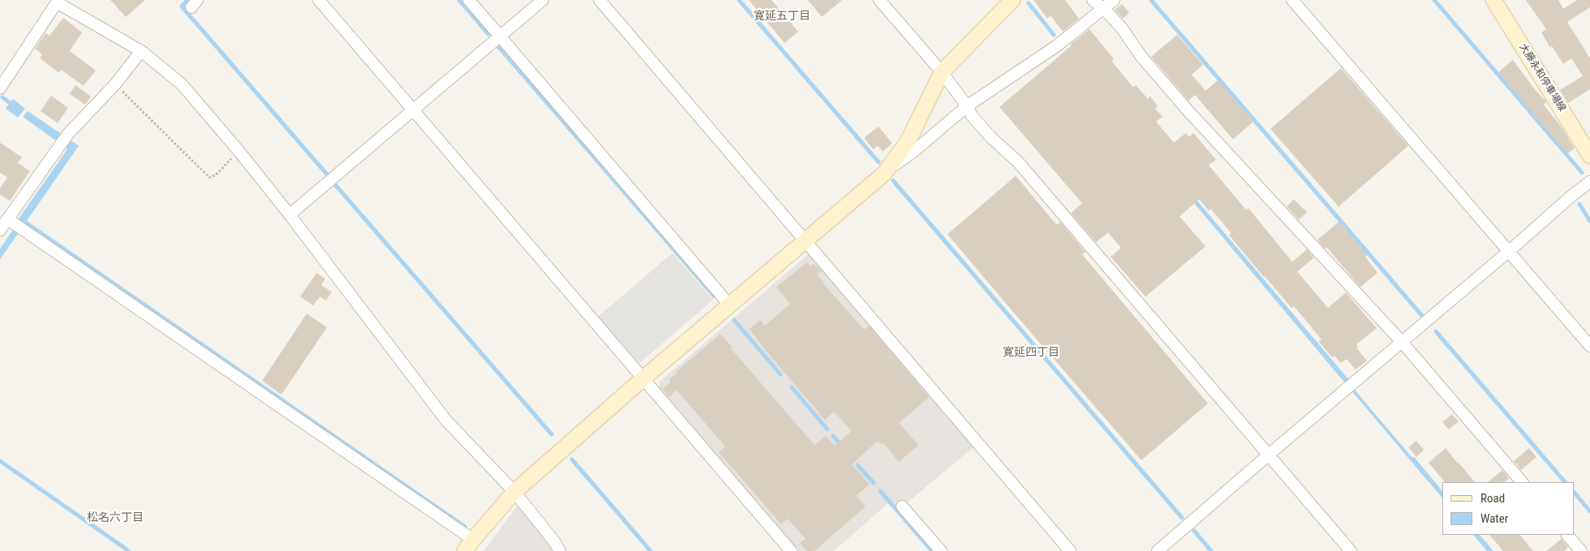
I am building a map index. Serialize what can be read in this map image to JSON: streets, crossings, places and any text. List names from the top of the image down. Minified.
{"streets":{"street":["大藤永和停車場線"]},"districts":["寛延五丁目","寛延四丁目","松名六丁目"],"legend":["Road","Water"]}
